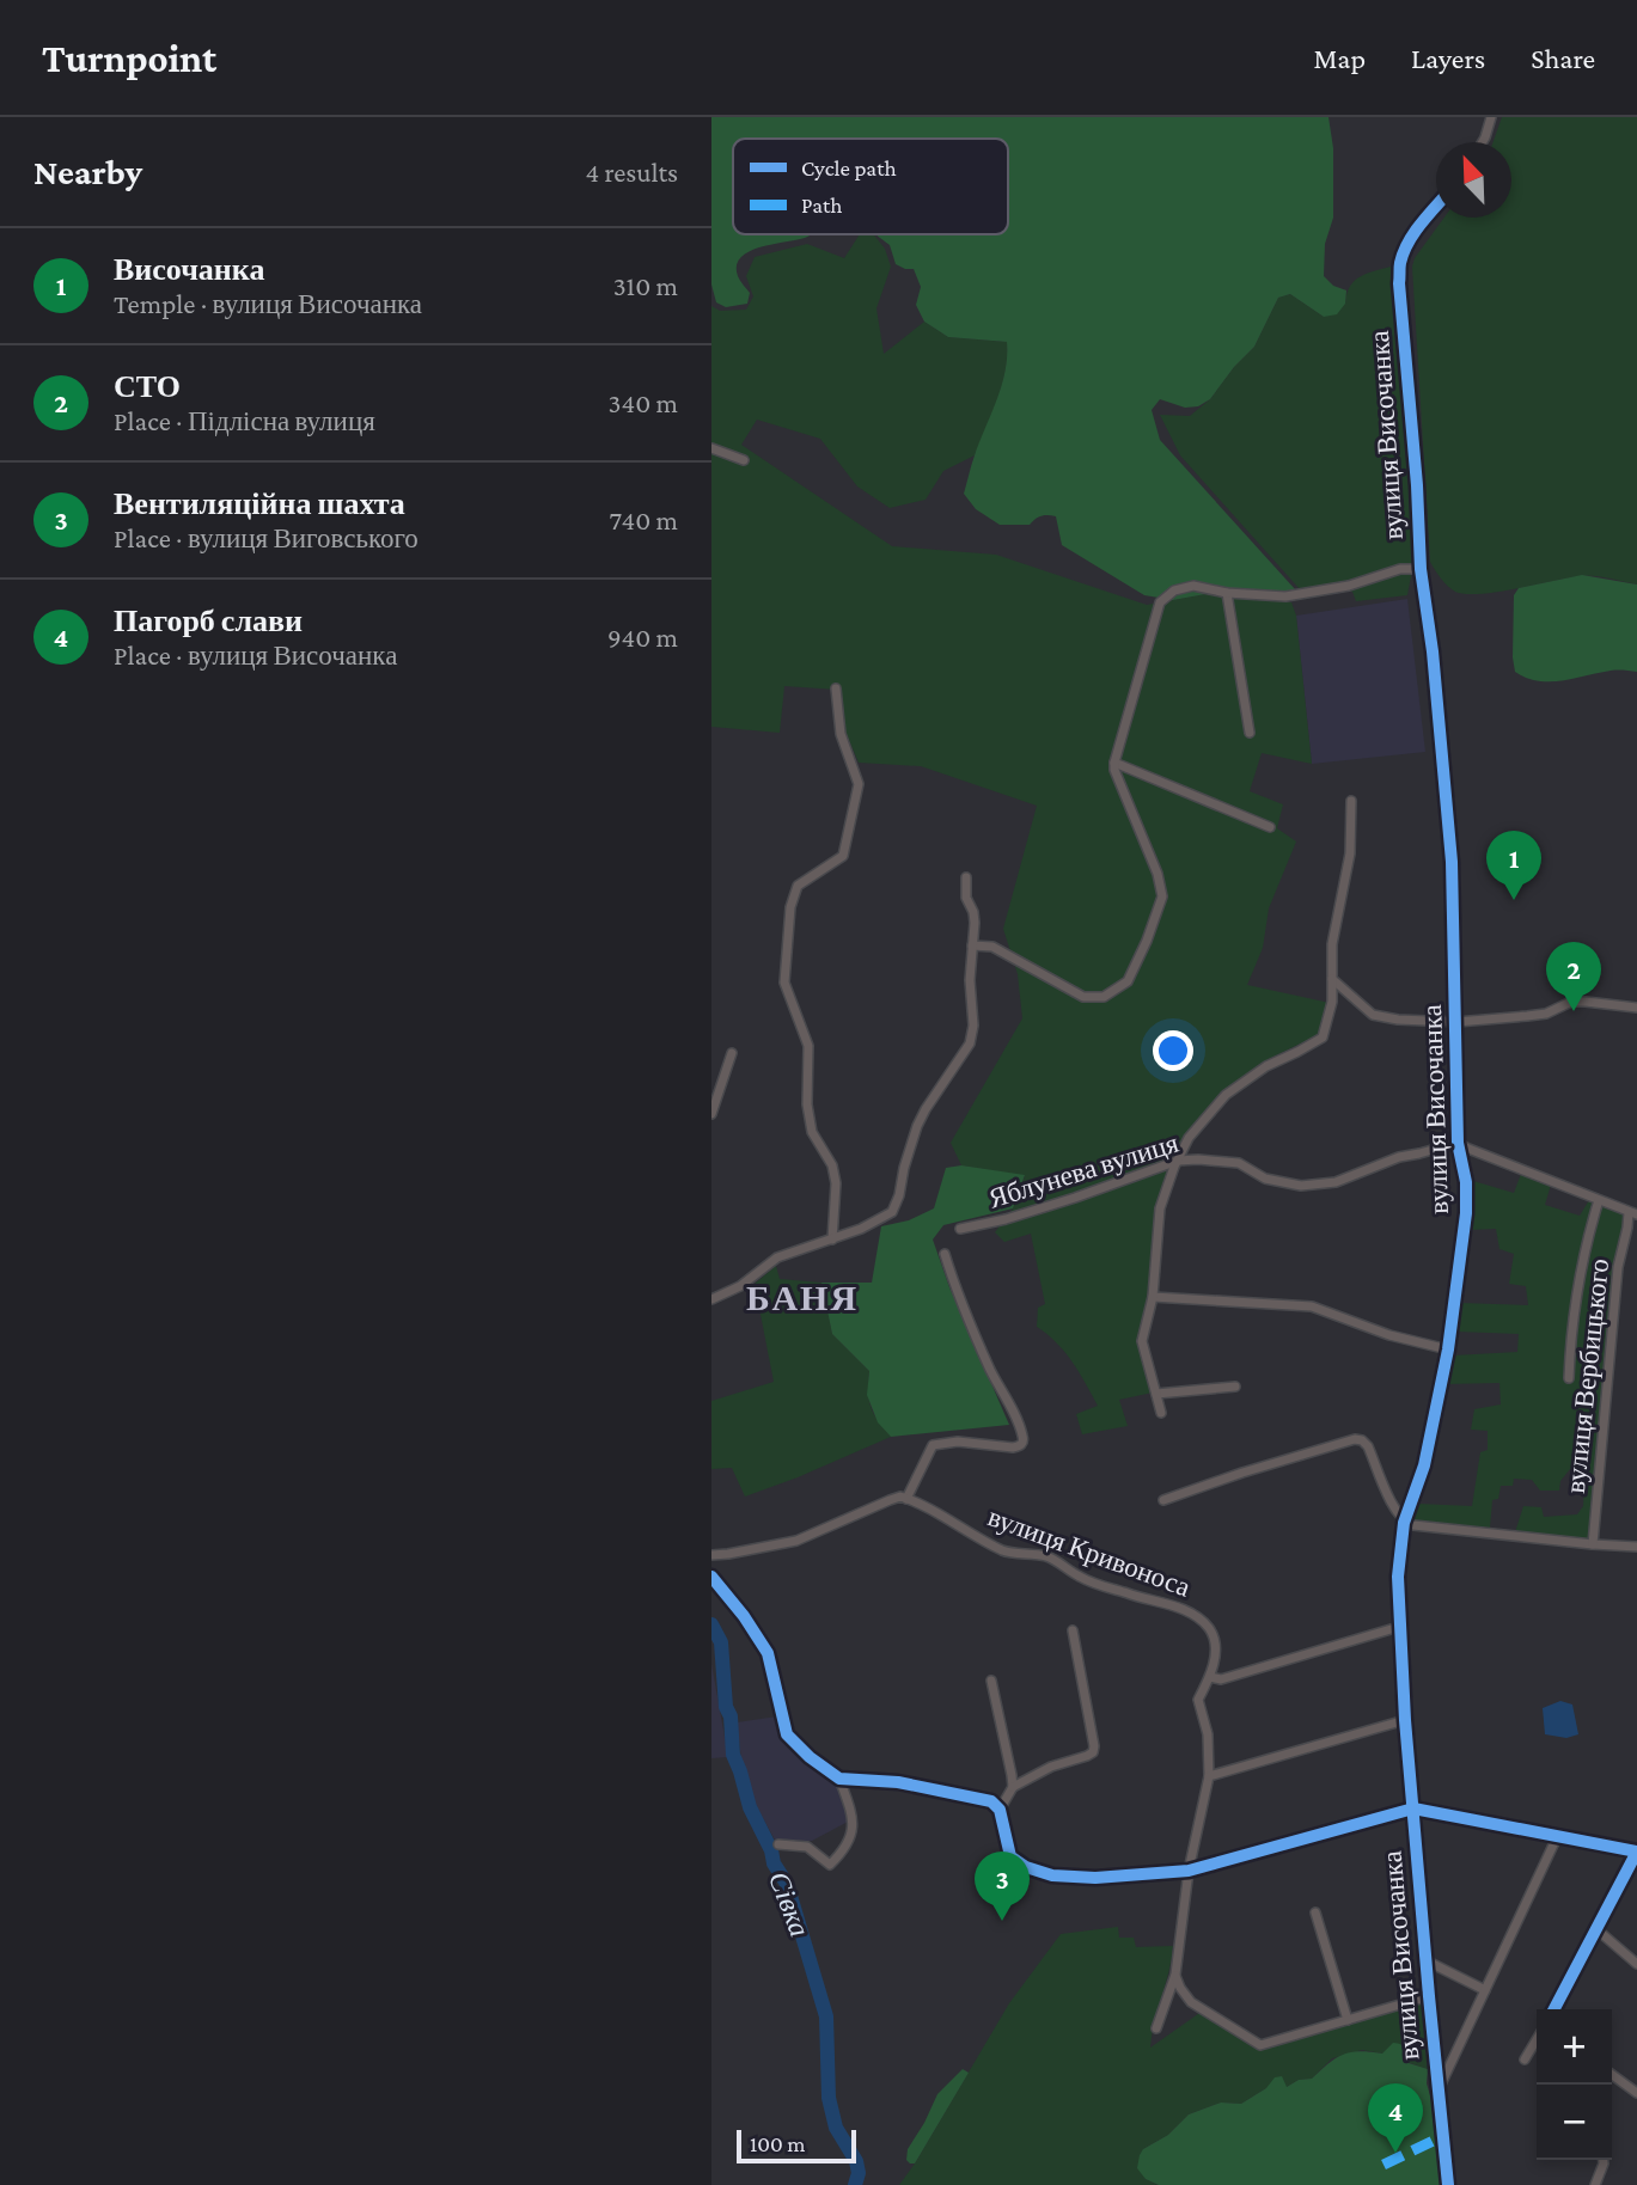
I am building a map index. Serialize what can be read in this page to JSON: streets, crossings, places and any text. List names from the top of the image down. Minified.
{"streets":{"street":["вулиця Височанка","Яблунева вулиця","вулиця Вербицького","вулиця Кривоноса"]},"crossings":[["вулиця Височанка","Яблунева вулиця"]],"districts":["БАНЯ"],"water":["Сівка"],"legend":["Cycle path","Path"],"scale_bar":"100 m","north":"top left","page":{"header":"Turnpoint","nav":["Map","Layers","Share"],"heading":["Nearby","4 results"],"list":[{"mark":"1","name":"Височанка","note":"Temple · вулиця Височанка","value":"310 m"},{"mark":"2","name":"СТО","note":"Place · Підлісна вулиця","value":"340 m"},{"mark":"3","name":"Вентиляційна шахта","note":"Place · вулиця Виговського","value":"740 m"},{"mark":"4","name":"Пагорб слави","note":"Place · вулиця Височанка","value":"940 m"}],"pins":["1","2","3","4"],"map_buttons":["+","−"],"scale":"100 m"}}
